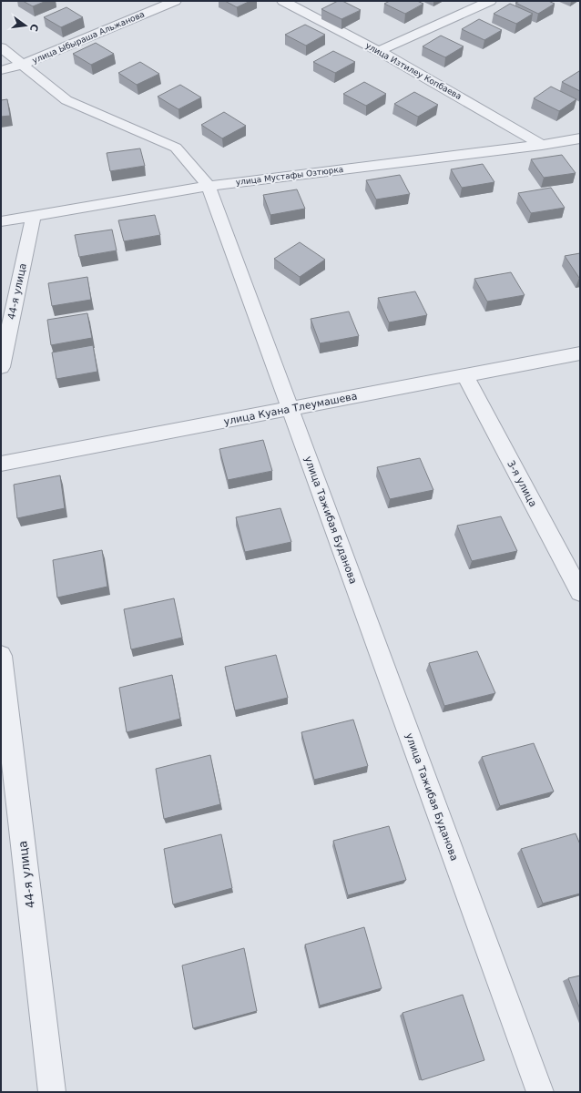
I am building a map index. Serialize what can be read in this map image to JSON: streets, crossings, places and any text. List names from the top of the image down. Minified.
{"streets":{"street":["улица Ыбыраша Альжанова","улица Изтилеу Копбаева","улица Мустафы Озтюрка","44-я улица","улица Куана Тлеумашева","3-я улица","улица Тажибая Буданова"]},"crossings":[["улица Ыбыраша Альжанова","улица Тажибая Буданова"],["улица Изтилеу Копбаева","улица Мустафы Озтюрка"],["улица Мустафы Озтюрка","44-я улица"],["улица Мустафы Озтюрка","улица Тажибая Буданова"],["улица Куана Тлеумашева","3-я улица"],["улица Куана Тлеумашева","улица Тажибая Буданова"]],"north":"right"}
